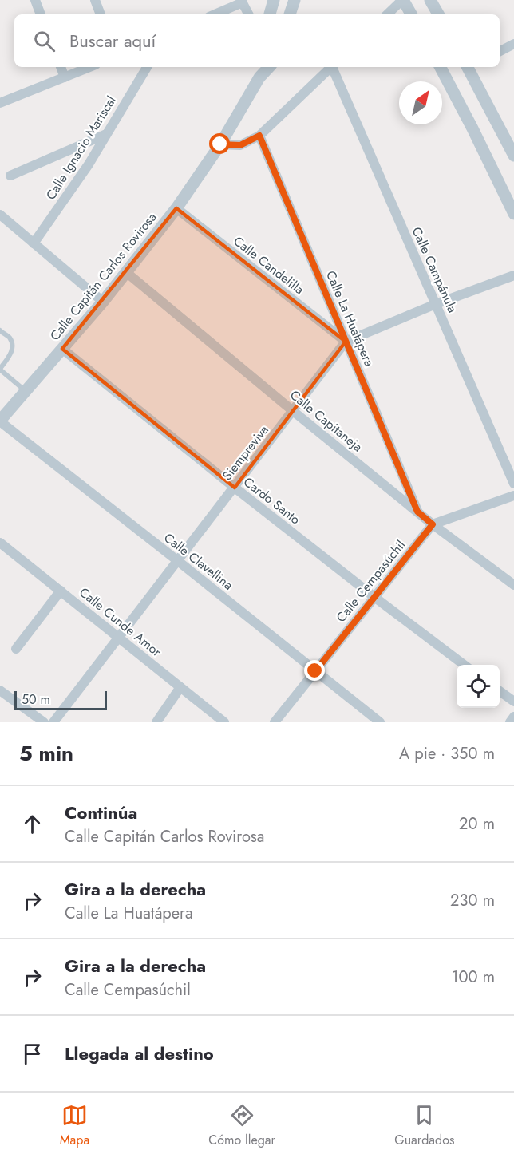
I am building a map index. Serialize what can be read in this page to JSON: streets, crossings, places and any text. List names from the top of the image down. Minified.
{"streets":{"street":["Calle Ignacio Mariscal","Calle Candelilla","Calle Campánula","Calle Capitán Carlos Rovirosa","Calle La Huatápera","Calle Capitaneja","Siempreviva","Cardo Santo","Calle Clavellina","Calle Cempasúchil","Calle Cunde Amor"]},"crossings":[["Calle Candelilla","Calle Capitán Carlos Rovirosa"],["Calle Candelilla","Calle La Huatápera"],["Calle Candelilla","Siempreviva"],["Calle Capitán Carlos Rovirosa","Calle Capitaneja"],["Calle Capitán Carlos Rovirosa","Cardo Santo"],["Calle Capitán Carlos Rovirosa","Calle Clavellina"],["Calle La Huatápera","Calle Capitaneja"],["Calle La Huatápera","Siempreviva"],["Calle Capitaneja","Siempreviva"],["Calle Capitaneja","Calle Cempasúchil"],["Siempreviva","Cardo Santo"],["Siempreviva","Calle Clavellina"],["Siempreviva","Calle Cunde Amor"],["Cardo Santo","Calle Cempasúchil"],["Calle Clavellina","Calle Cempasúchil"]],"scale_bar":"50 m","north":"top right","page":{"search":"Buscar aquí","scale":"50 m","heading":["5 min","A pie · 350 m"],"list":[["Continúa","Calle Capitán Carlos Rovirosa","20 m"],["Gira a la derecha","Calle La Huatápera","230 m"],["Gira a la derecha","Calle Cempasúchil","100 m"],"Llegada al destino"],"nav":["Mapa","Cómo llegar","Guardados"]}}
